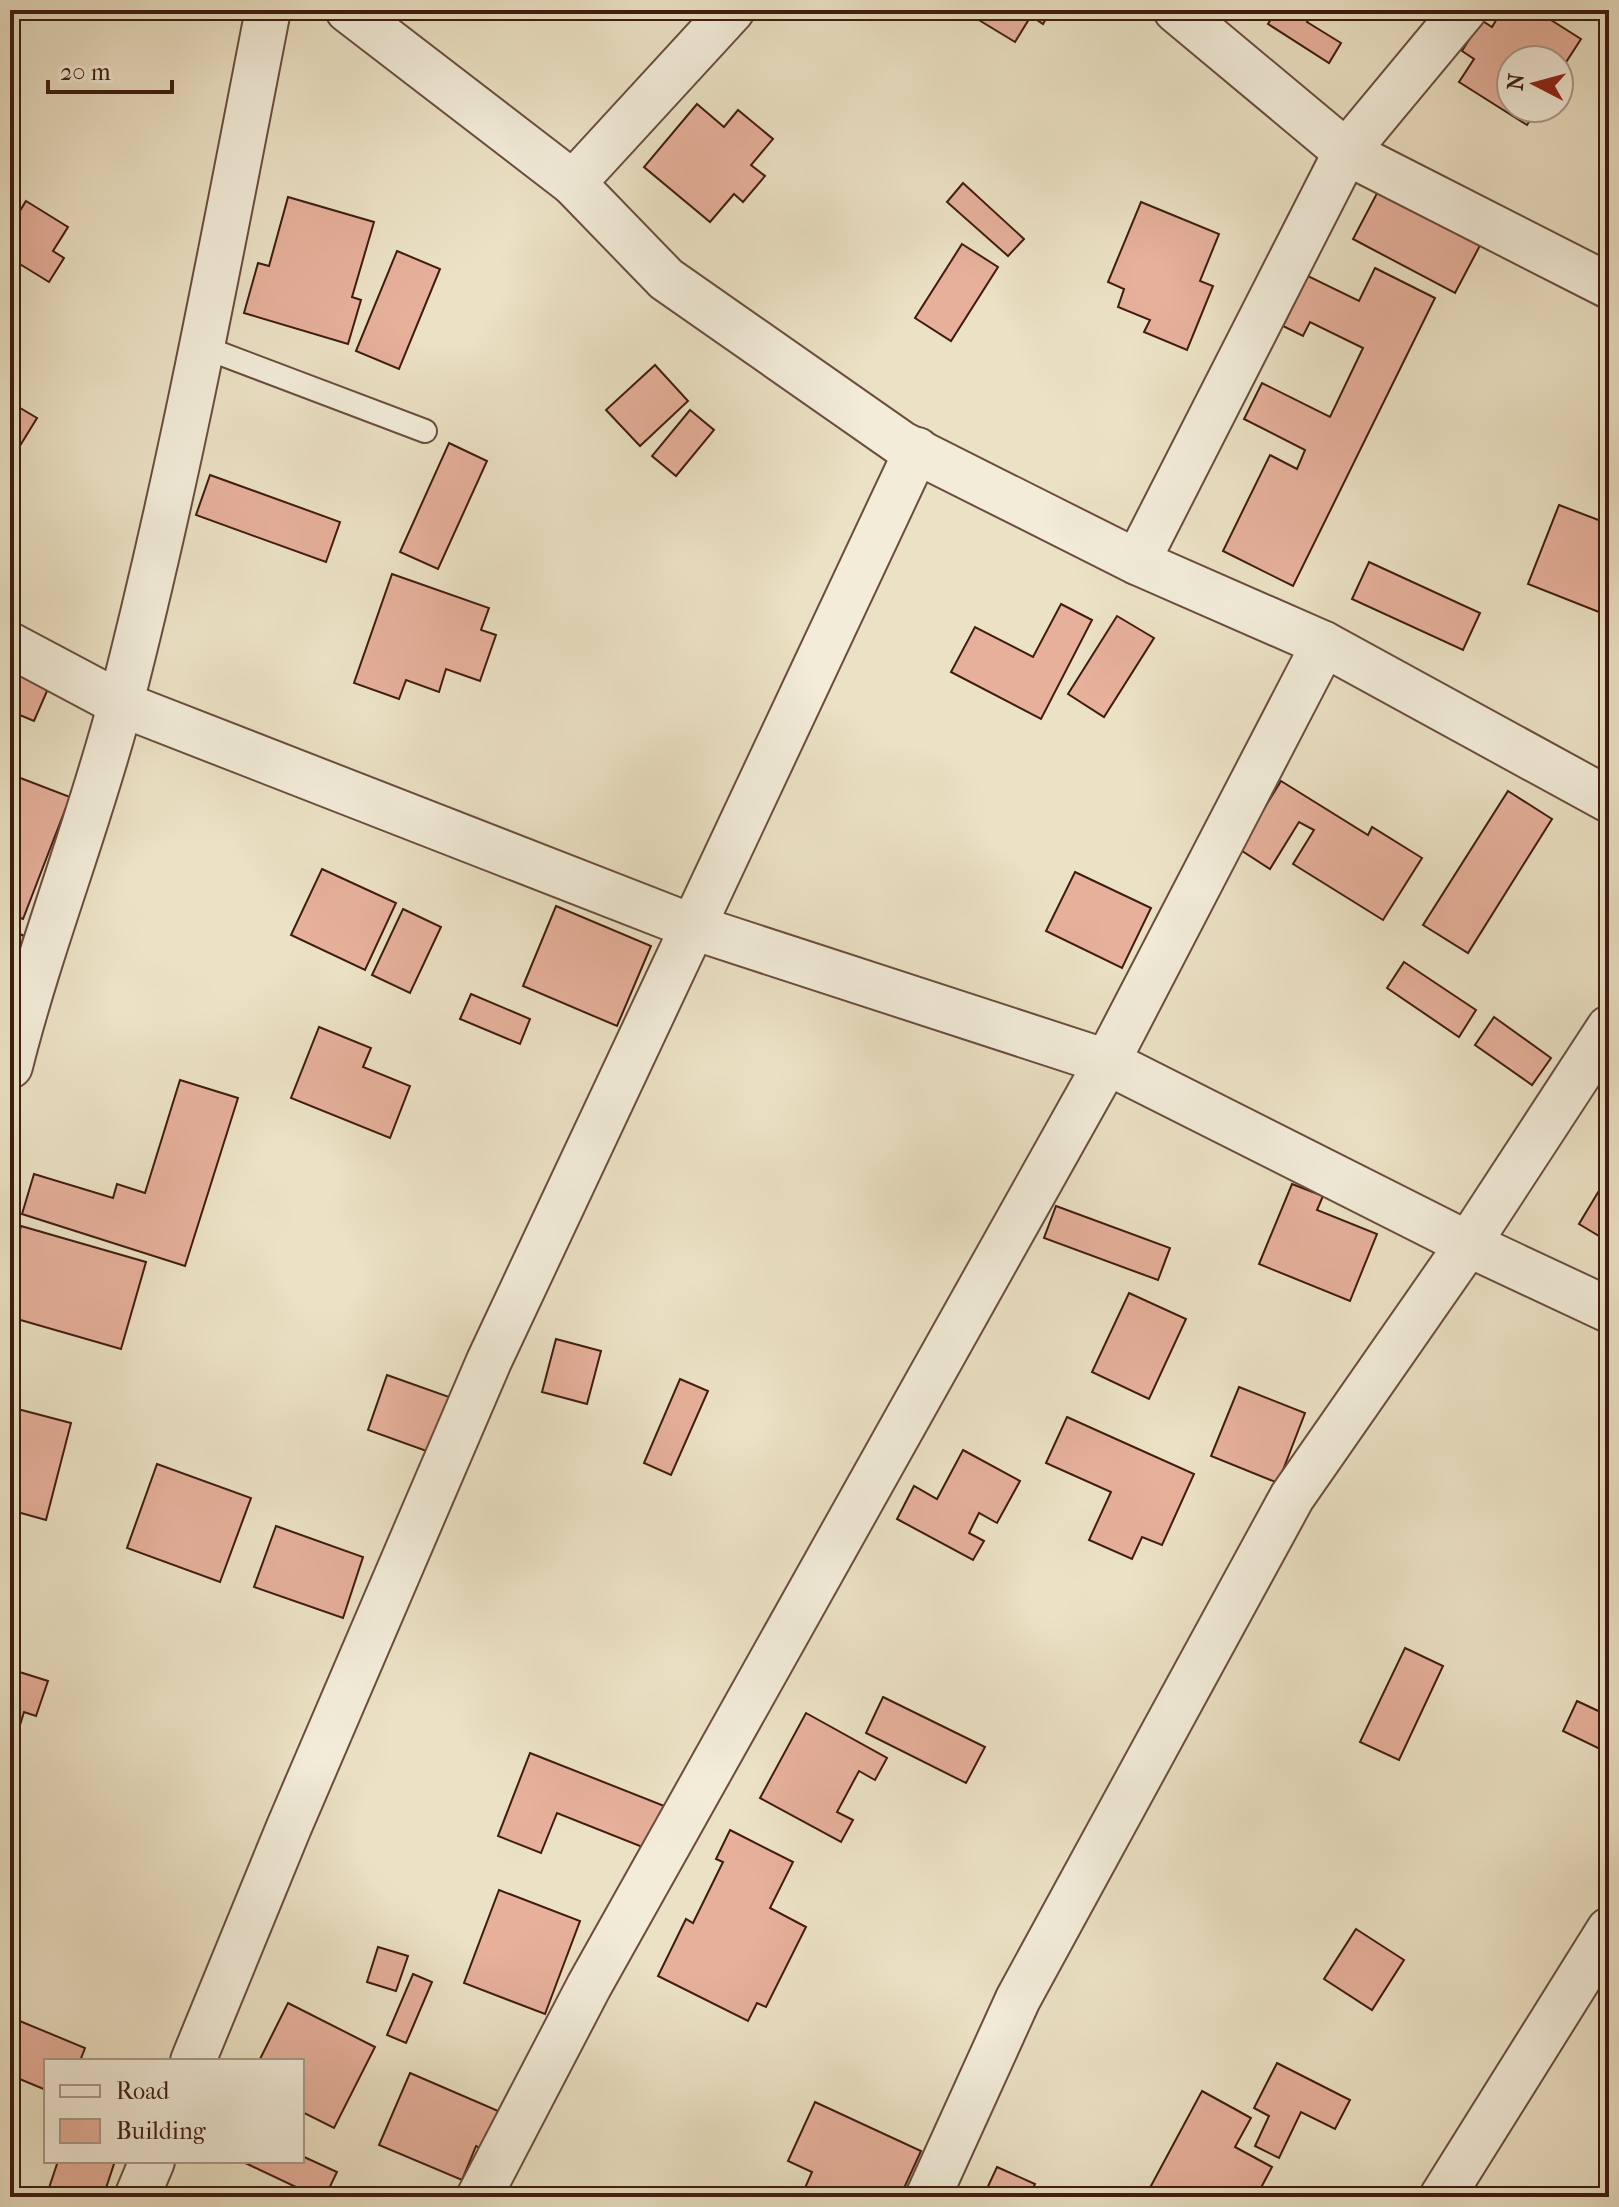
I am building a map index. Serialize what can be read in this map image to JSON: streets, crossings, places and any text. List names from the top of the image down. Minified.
{"legend":["Road","Building"],"scale_bar":"20 m","north":"left"}
